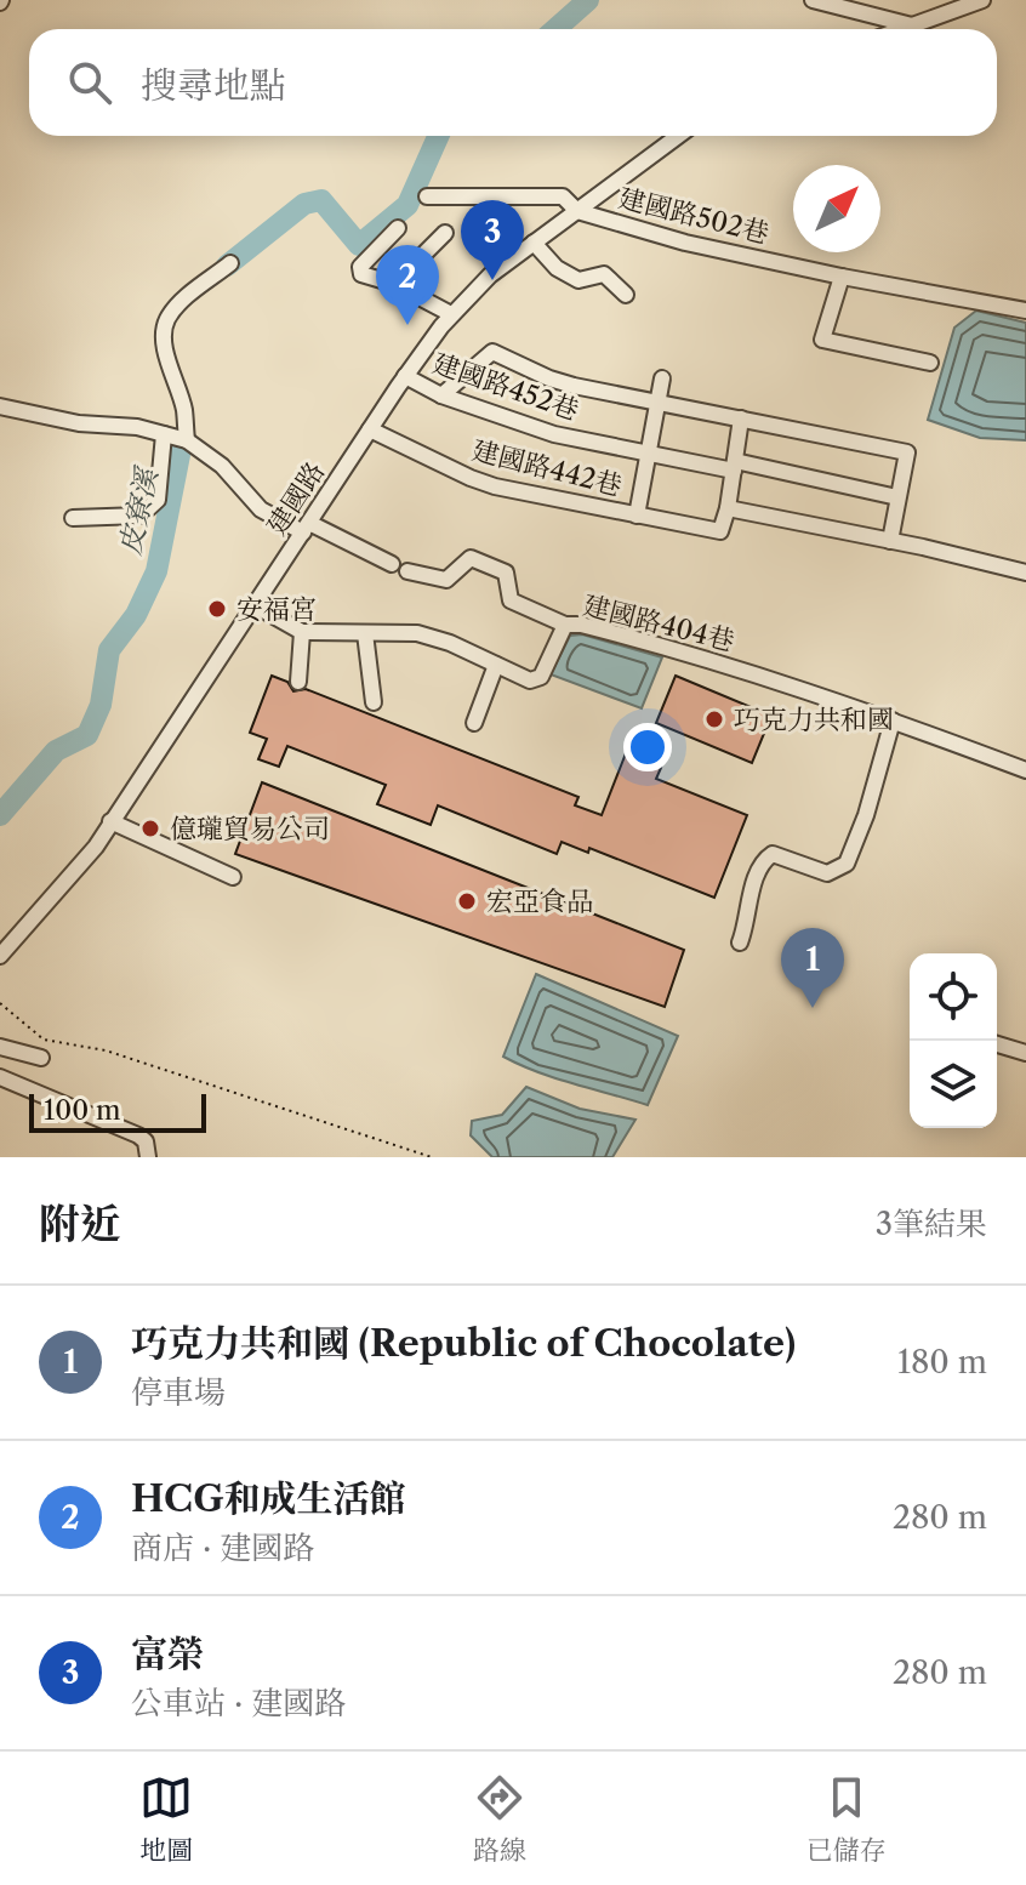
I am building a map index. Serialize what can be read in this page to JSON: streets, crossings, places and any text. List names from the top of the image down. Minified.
{"streets":{"street":["建國路502巷","建國路452巷","建國路442巷","建國路","建國路404巷"]},"crossings":[["建國路502巷","建國路"],["建國路452巷","建國路"],["建國路442巷","建國路"],["建國路","建國路404巷"]],"water":["皮寮溪"],"places":["安福宮","巧克力共和國","億瓏貿易公司","宏亞食品"],"scale_bar":"100 m","north":"top right","page":{"search":"搜尋地點","pins":["3","2","1"],"scale":"100 m","heading":["附近","3筆結果"],"list":[{"mark":"1","name":"巧克力共和國 (Republic of Chocolate)","note":"停車場","value":"180 m"},{"mark":"2","name":"HCG和成生活館","note":"商店 · 建國路","value":"280 m"},{"mark":"3","name":"富榮","note":"公車站 · 建國路","value":"280 m"}],"nav":["地圖","路線","已儲存"]}}
